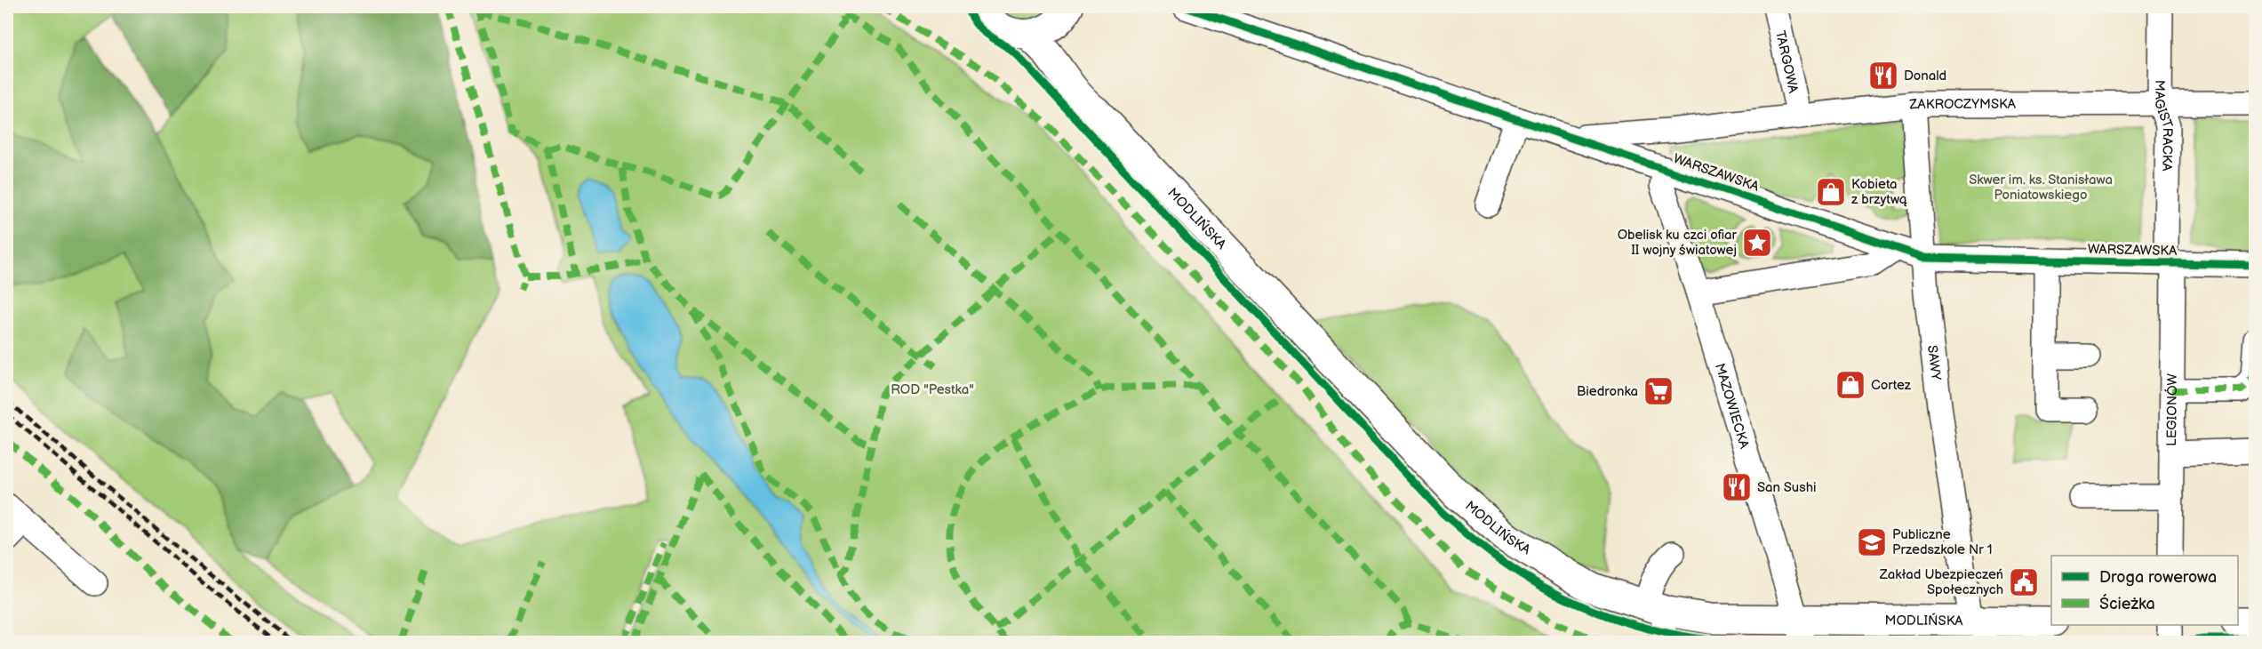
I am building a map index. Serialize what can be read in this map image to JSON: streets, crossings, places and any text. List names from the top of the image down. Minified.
{"streets":{"main road":["MODLIŃSKA"],"street":["TARGOWA","ZAKROCZYMSKA","MAGISTRACKA","WARSZAWSKA","SAWY","MAZOWIECKA","LEGIONÓW"]},"crossings":[["TARGOWA","ZAKROCZYMSKA"],["ZAKROCZYMSKA","MAGISTRACKA"],["ZAKROCZYMSKA","WARSZAWSKA"],["ZAKROCZYMSKA","SAWY"],["MAGISTRACKA","WARSZAWSKA"],["MAGISTRACKA","LEGIONÓW"],["WARSZAWSKA","SAWY"],["WARSZAWSKA","MAZOWIECKA"],["WARSZAWSKA","LEGIONÓW"],["MODLIŃSKA","SAWY"],["MODLIŃSKA","MAZOWIECKA"]],"parks":["Skwer im. ks. Stanisława Poniatowskiego","ROD \"Pestka\""],"places":{"restaurant":["Donald","San Sushi"],"shop":["Kobieta z brzytwą","Cortez"],"place":["Obelisk ku czci ofiar II wojny światowej"],"supermarket":["Biedronka"],"school or university":["Publiczne Przedszkole Nr 1"],"public building":["Zakład Ubezpieczeń Społecznych"]},"legend":["Droga rowerowa","Ścieżka"]}
